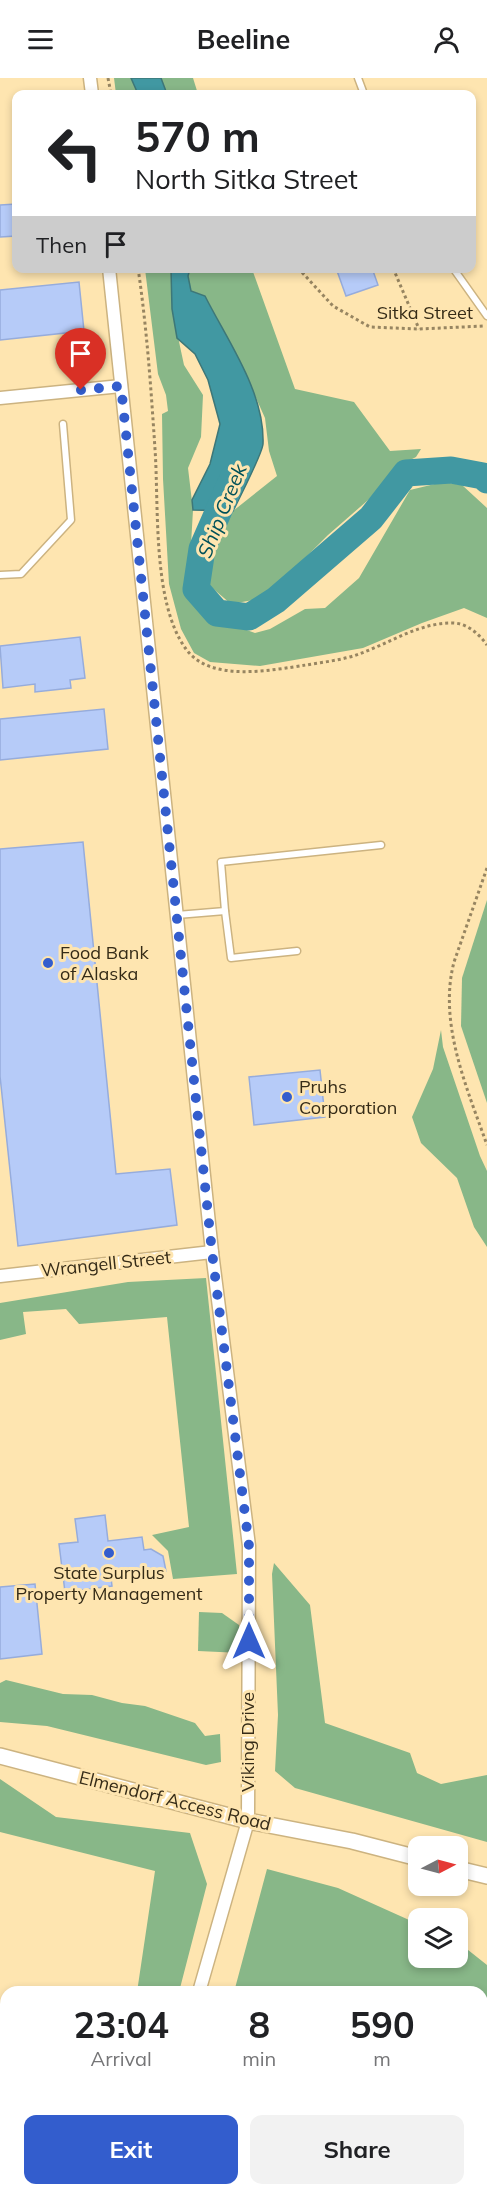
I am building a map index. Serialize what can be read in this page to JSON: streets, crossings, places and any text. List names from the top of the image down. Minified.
{"streets":{"street":["Wrangell Street","Viking Drive","Elmendorf Access Road"],"path":["Sitka Street"]},"crossings":[["Wrangell Street","Viking Drive"],["Viking Drive","Elmendorf Access Road"]],"water":["Ship Creek"],"places":["Food Bank of Alaska","Pruhs Corporation","State Surplus Property Management"],"north":"right","page":{"header":"Beeline","turn":["570 m","North Sitka Street"],"then":"Then","eta":["23:04","Arrival","8","min","590","m"],"buttons":["Exit","Share"]}}
